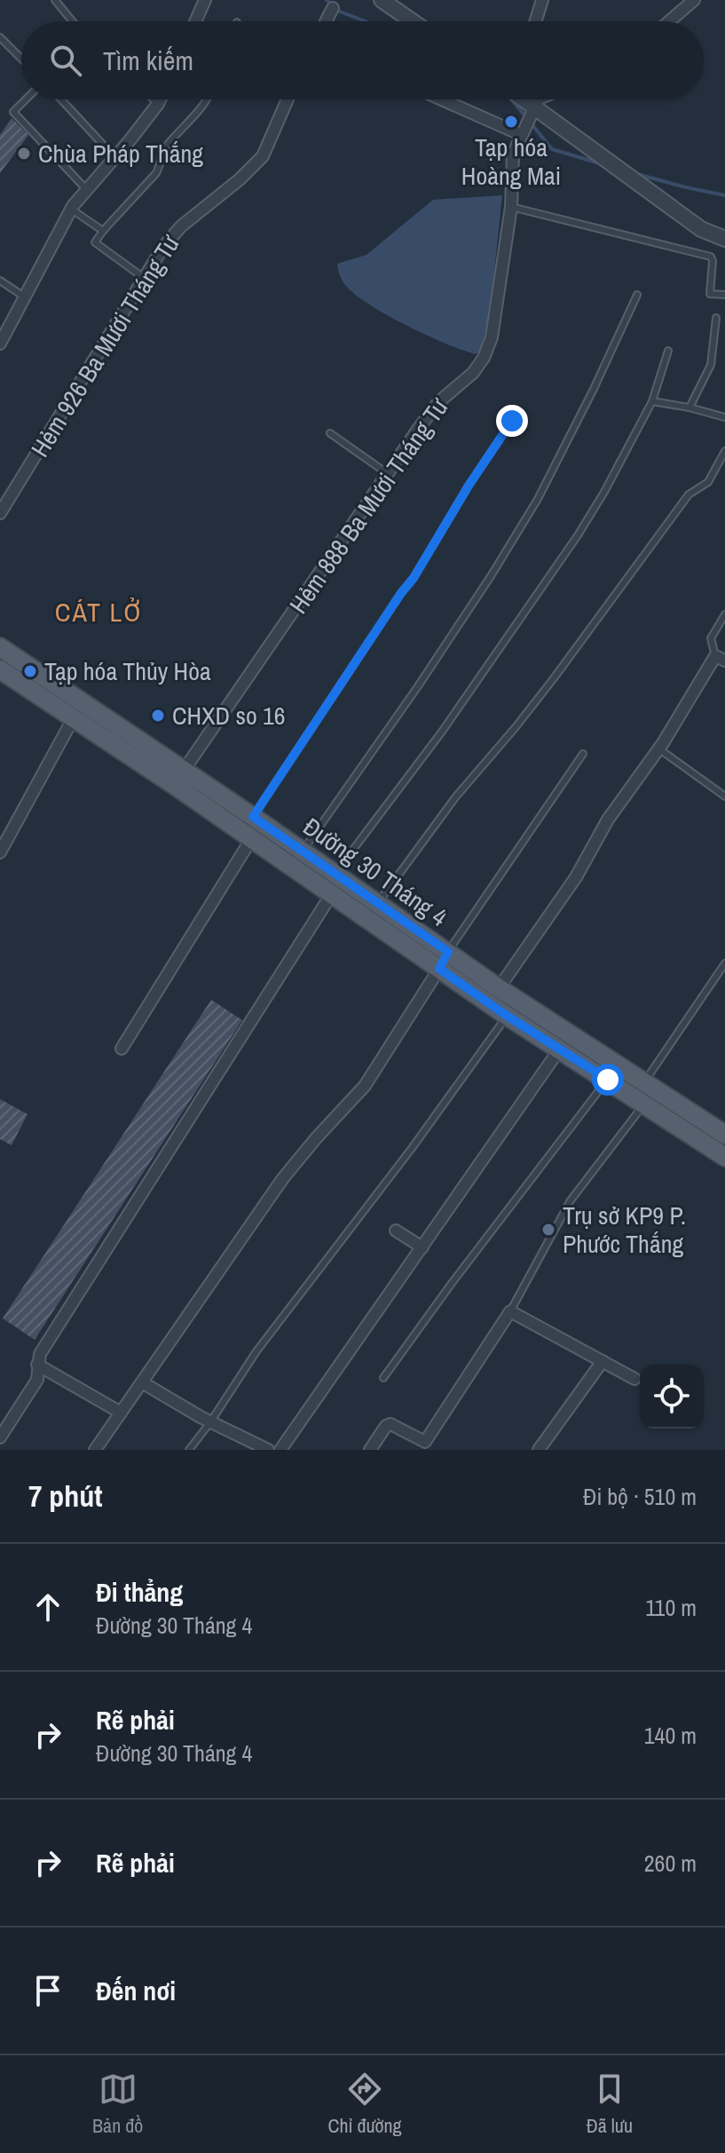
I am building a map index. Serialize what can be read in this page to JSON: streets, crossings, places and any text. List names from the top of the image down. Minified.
{"streets":{"main road":["Đường 30 Tháng 4"],"street":["Hẻm 926 Ba Mươi Tháng Tư","Hẻm 888 Ba Mươi Tháng Tư"]},"crossings":[["Hẻm 888 Ba Mươi Tháng Tư","Đường 30 Tháng 4"]],"districts":["CÁT LỞ"],"places":["Tạp hóa Hoàng Mai","Chùa Pháp Thắng","Tạp hóa Thủy Hòa","CHXD so 16","Trụ sở KP9 P. Phước Thắng"],"page":{"search":"Tìm kiếm","heading":["7 phút","Đi bộ · 510 m"],"list":[["Đi thẳng","Đường 30 Tháng 4","110 m"],["Rẽ phải","Đường 30 Tháng 4","140 m"],["Rẽ phải","260 m"],"Đến nơi"],"nav":["Bản đồ","Chỉ đường","Đã lưu"]}}
